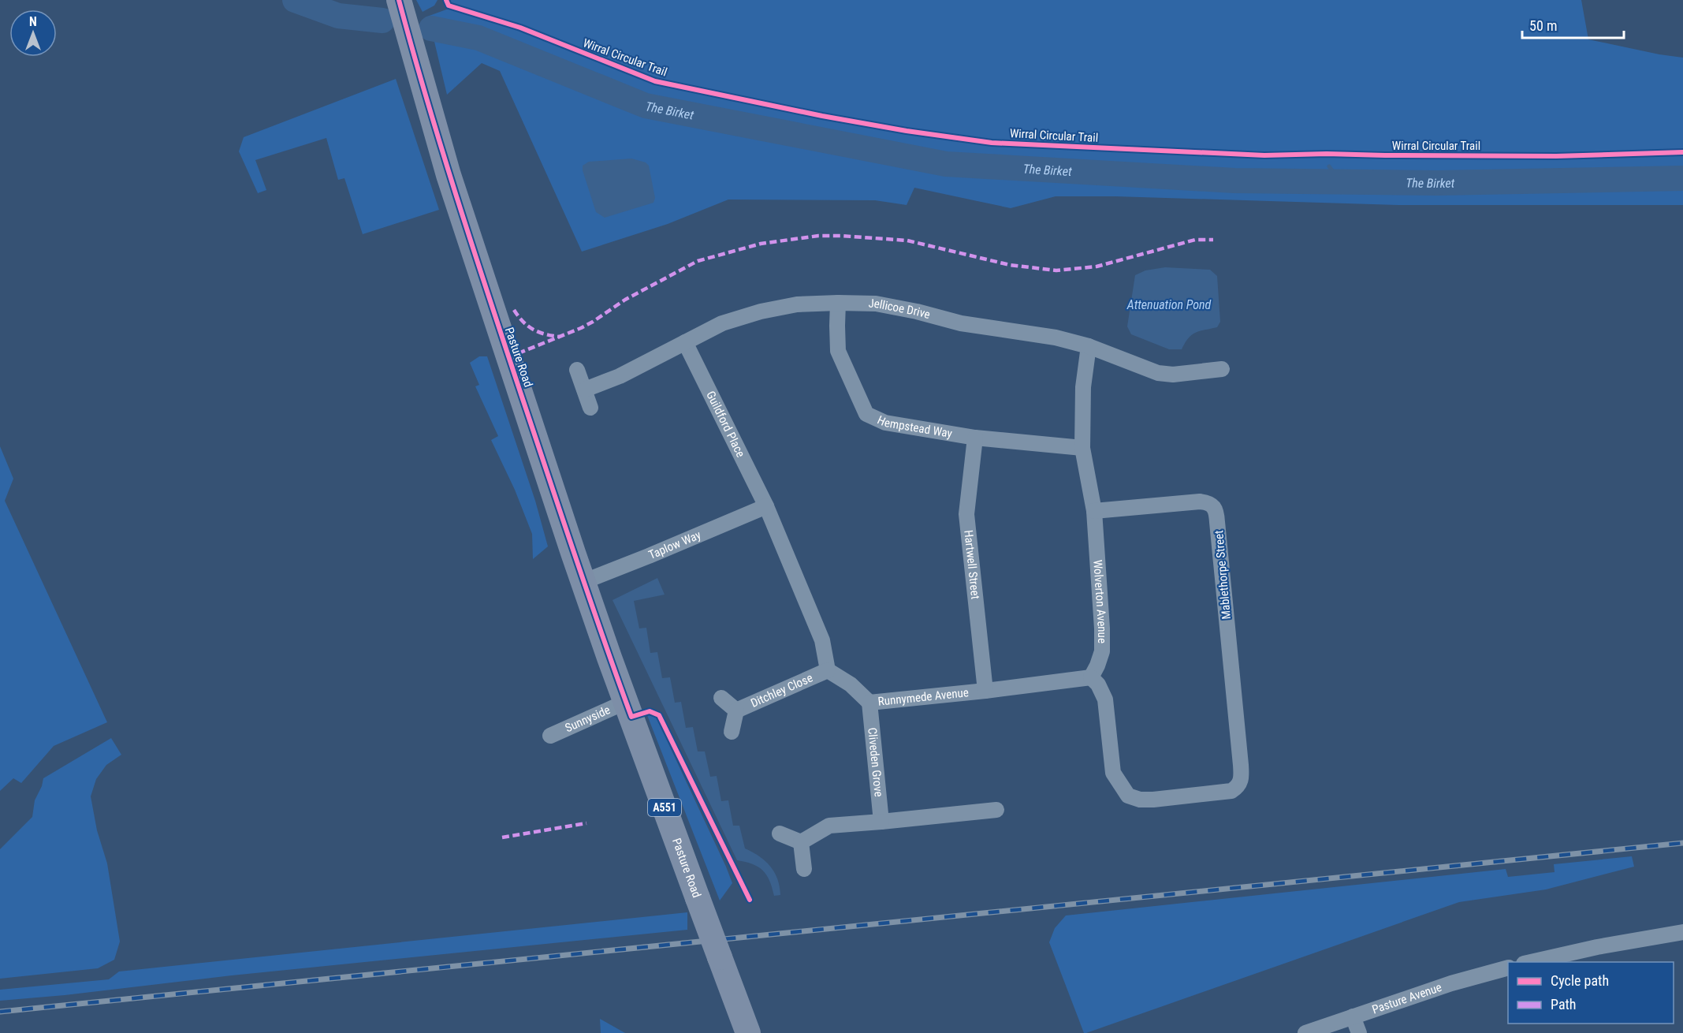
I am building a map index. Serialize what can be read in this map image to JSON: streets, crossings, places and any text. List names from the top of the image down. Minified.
{"streets":{"main road":["Pasture Road","A551"],"street":["Jellicoe Drive","Guildford Place","Hempstead Way","Taplow Way","Hartwell Street","Mablethorpe Street","Wolverton Avenue","Ditchley Close","Runnymede Avenue","Sunnyside","Cliveden Grove","Pasture Avenue"],"cycle path":["Wirral Circular Trail"]},"crossings":[["Jellicoe Drive","Guildford Place"],["Jellicoe Drive","Hempstead Way"],["Jellicoe Drive","Wolverton Avenue"],["Pasture Road","Taplow Way"],["Pasture Road","Sunnyside"],["Guildford Place","Taplow Way"],["Hempstead Way","Hartwell Street"],["Hempstead Way","Wolverton Avenue"],["Hartwell Street","Runnymede Avenue"],["Mablethorpe Street","Wolverton Avenue"],["Mablethorpe Street","Runnymede Avenue"],["Wolverton Avenue","Runnymede Avenue"],["Ditchley Close","Runnymede Avenue"],["Runnymede Avenue","Cliveden Grove"]],"water":["The Birket","Attenuation Pond"],"legend":["Cycle path","Path"],"scale_bar":"50 m","north":"top"}
